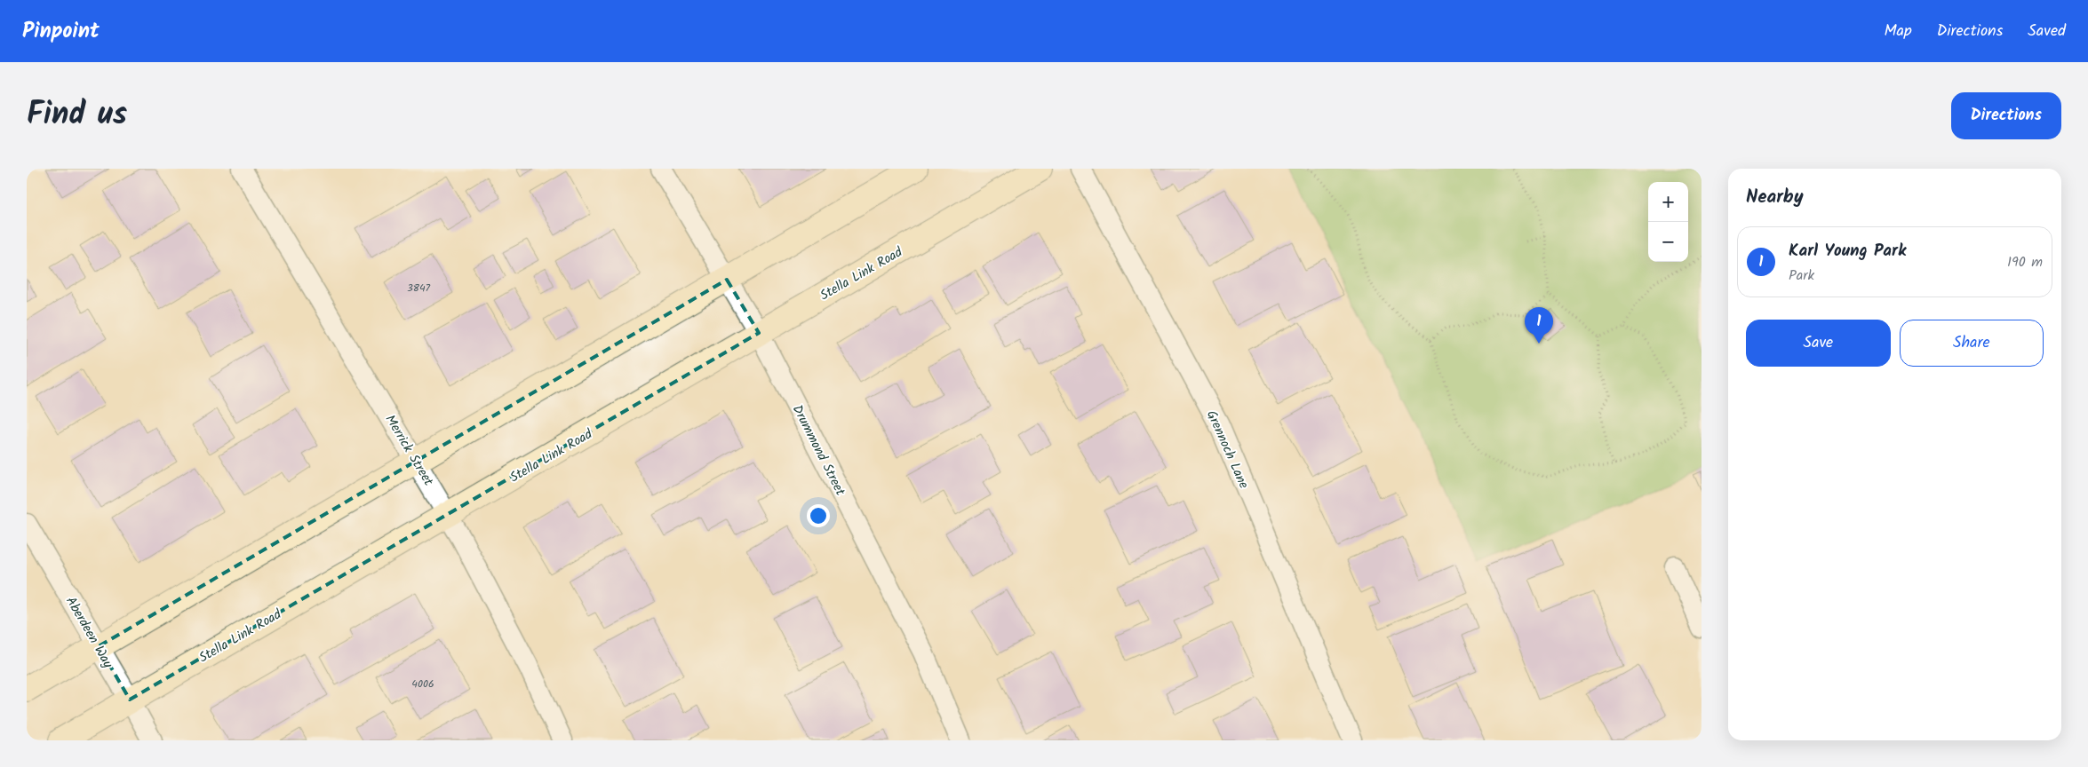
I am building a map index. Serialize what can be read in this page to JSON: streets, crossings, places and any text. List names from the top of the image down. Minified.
{"streets":{"main road":["Stella Link Road"],"street":["Grennoch Lane","Merrick Street","Drummond Street","Aberdeen Way"]},"crossings":[["Stella Link Road","Merrick Street"],["Stella Link Road","Drummond Street"],["Stella Link Road","Aberdeen Way"]],"house_numbers":["3847","4006"],"page":{"header":"Pinpoint","nav":["Map","Directions","Saved"],"title":"Find us","buttons":["Directions",["Save","Share"]],"heading":"Nearby","map_buttons":["+","−"],"list":[{"mark":"1","name":"Karl Young Park","note":"Park","value":"190 m"}],"pins":"1"}}
